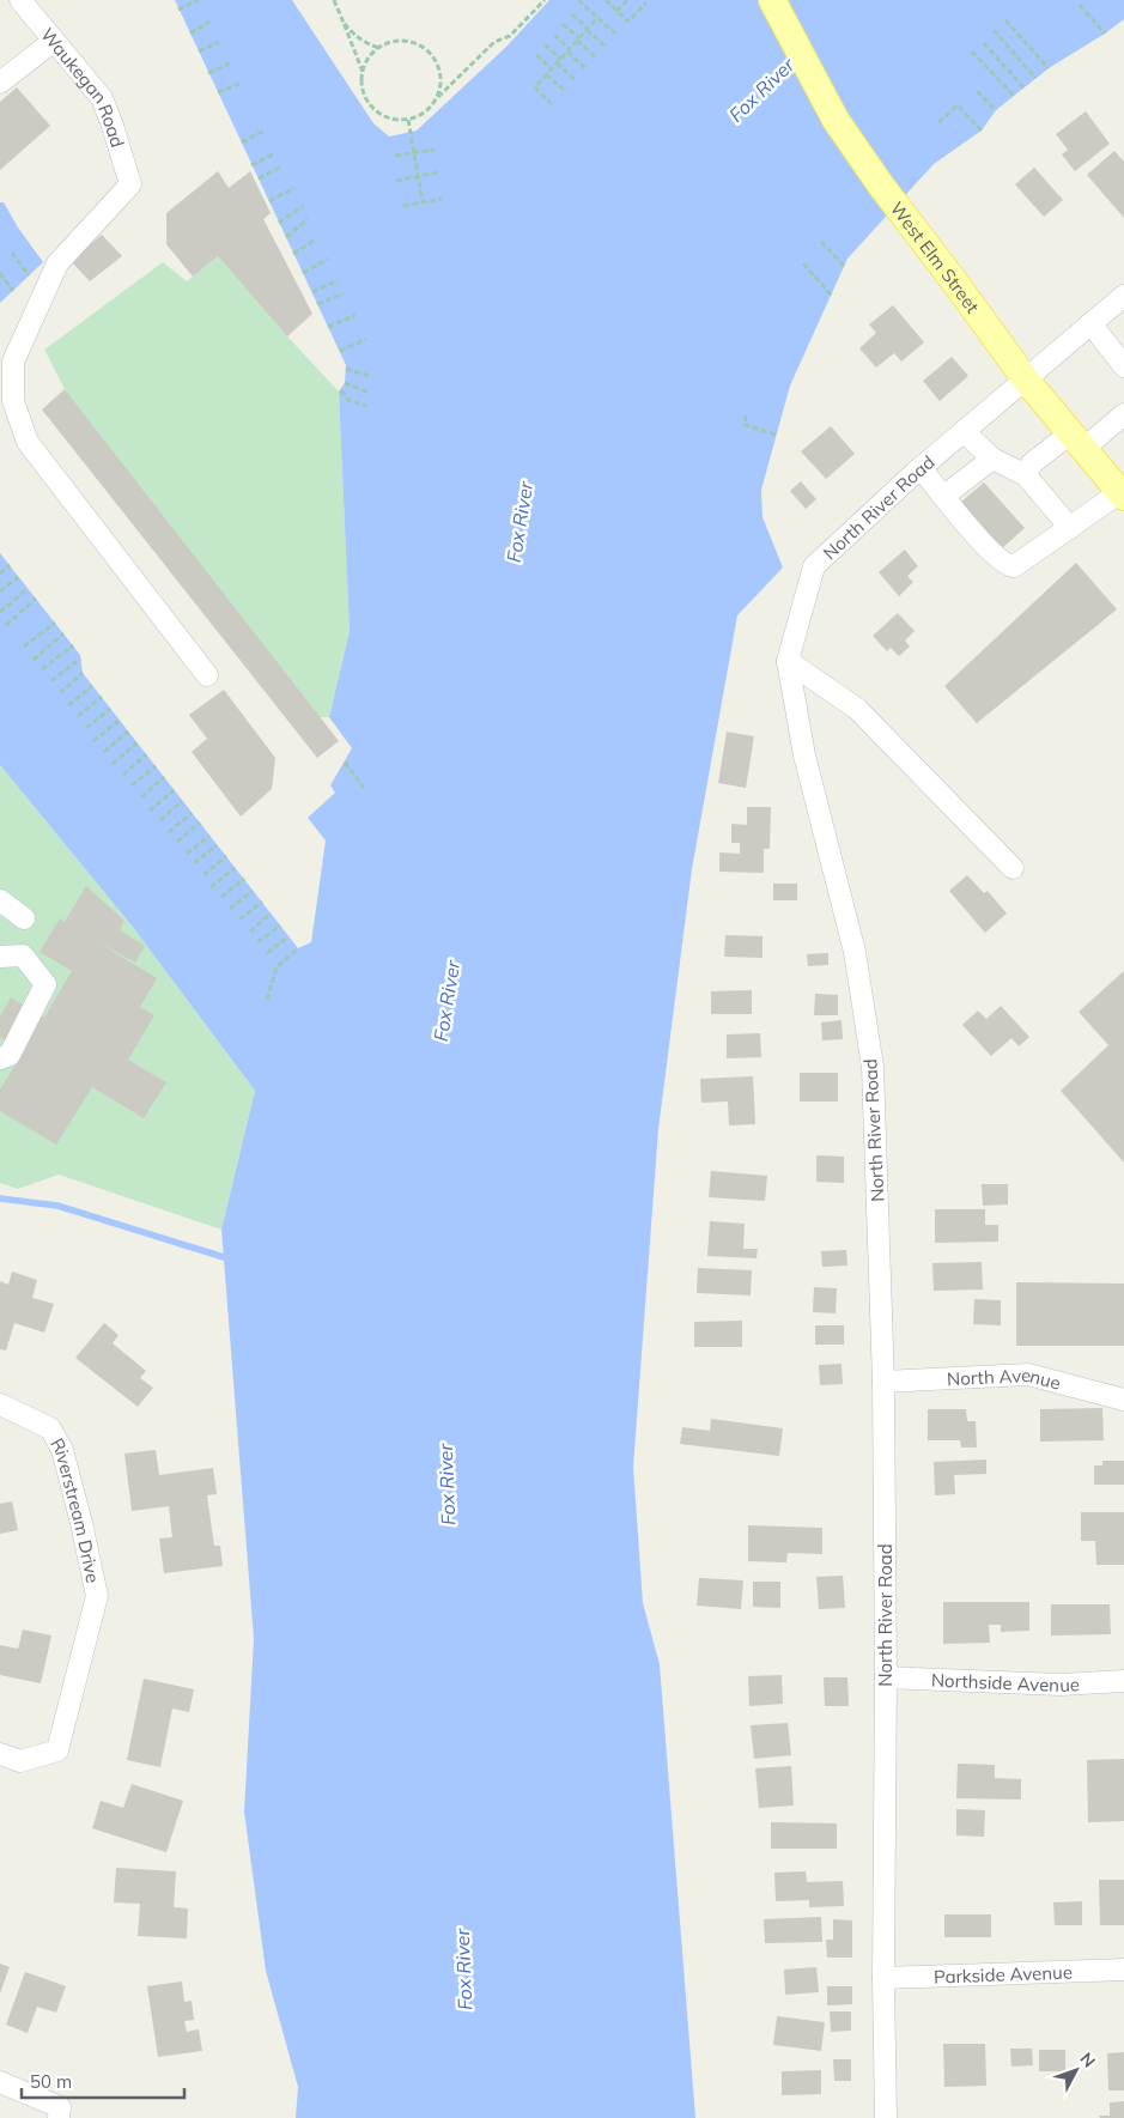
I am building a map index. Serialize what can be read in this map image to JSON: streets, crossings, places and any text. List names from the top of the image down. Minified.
{"streets":{"main road":["West Elm Street"],"street":["Waukegan Road","North River Road","North Avenue","Riverstream Drive","Northside Avenue","Parkside Avenue"]},"crossings":[["West Elm Street","North River Road"],["North River Road","North Avenue"],["North River Road","Northside Avenue"],["North River Road","Parkside Avenue"]],"water":["Fox River"],"scale_bar":"50 m","north":"top right"}
